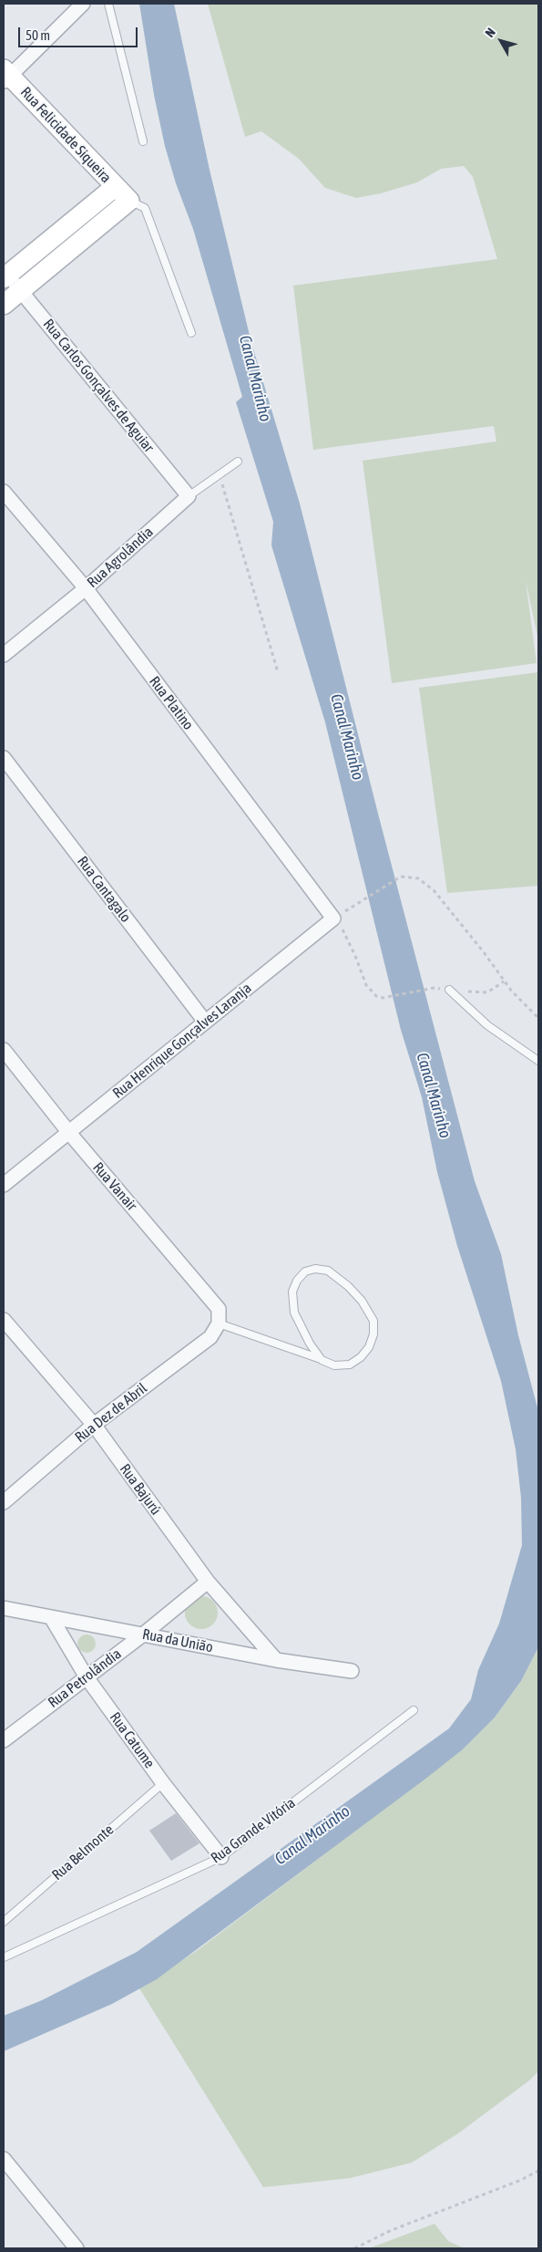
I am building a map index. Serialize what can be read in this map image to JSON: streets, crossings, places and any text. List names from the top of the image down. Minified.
{"streets":{"street":["Rua Felicidade Siqueira","Rua Carlos Gonçalves de Aguiar","Rua Agrolândia","Rua Platino","Rua Cantagalo","Rua Henrique Gonçalves Laranja","Rua Vanair","Rua Dez de Abril","Rua Bajurú","Rua da União","Rua Petrolândia","Rua Catume"],"lane":["Rua Grande Vitória","Rua Belmonte"]},"crossings":[["Rua Carlos Gonçalves de Aguiar","Rua Agrolândia"],["Rua Agrolândia","Rua Platino"],["Rua Platino","Rua Henrique Gonçalves Laranja"],["Rua Cantagalo","Rua Henrique Gonçalves Laranja"],["Rua Henrique Gonçalves Laranja","Rua Vanair"],["Rua Vanair","Rua Dez de Abril"],["Rua Dez de Abril","Rua Bajurú"],["Rua Bajurú","Rua da União"],["Rua Bajurú","Rua Petrolândia"],["Rua da União","Rua Petrolândia"],["Rua da União","Rua Catume"],["Rua Petrolândia","Rua Catume"],["Rua Catume","Rua Grande Vitória"],["Rua Catume","Rua Belmonte"]],"water":["Canal Marinho"],"scale_bar":"50 m","north":"top left"}
